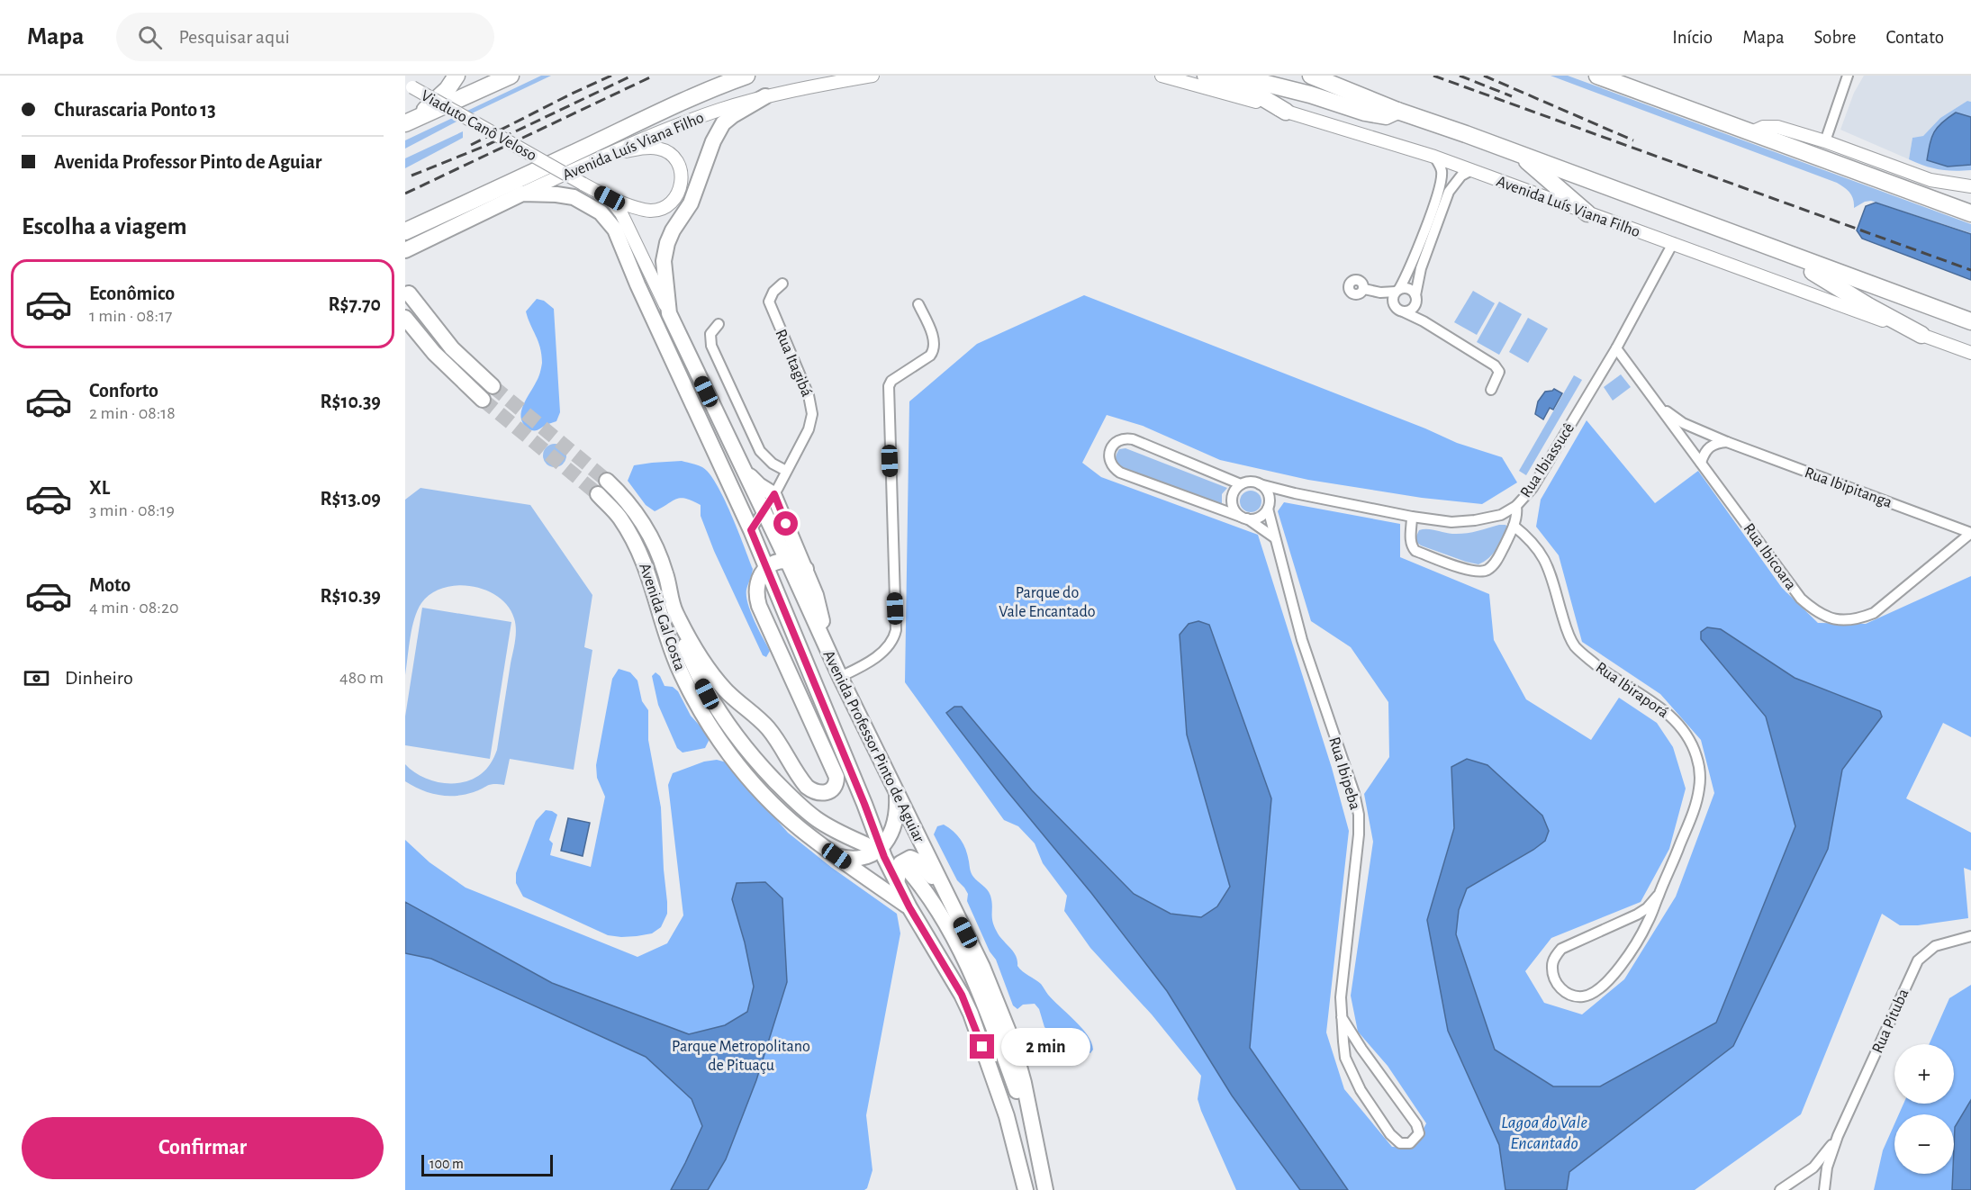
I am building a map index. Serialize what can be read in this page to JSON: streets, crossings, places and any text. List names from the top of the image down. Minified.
{"streets":{"highway":["Avenida Luís Viana Filho"],"main road":["Viaduto Canô Veloso","Avenida Gal Costa","Avenida Professor Pinto de Aguiar"],"street":["Rua Itagibá","Rua Ibiassucê","Rua Ibipitanga","Rua Ibicoara","Rua Ibiraporá","Rua Ibipeba","Rua Pituba"]},"crossings":[["Viaduto Canô Veloso","Avenida Professor Pinto de Aguiar"],["Avenida Luís Viana Filho","Rua Ibiassucê"],["Avenida Luís Viana Filho","Avenida Professor Pinto de Aguiar"],["Rua Itagibá","Avenida Professor Pinto de Aguiar"],["Rua Ibiassucê","Rua Ibicoara"],["Rua Ibiassucê","Rua Ibipeba"],["Rua Ibipitanga","Rua Ibicoara"],["Avenida Gal Costa","Avenida Professor Pinto de Aguiar"]],"water":["Lagoa do Vale Encantado"],"parks":["Parque do Vale Encantado","Parque Metropolitano de Pituaçu"],"scale_bar":"100 m","page":{"header":"Mapa","search":"Pesquisar aqui","nav":["Início","Mapa","Sobre","Contato"],"banner":["Churascaria Ponto 13","Avenida Professor Pinto de Aguiar"],"heading":"Escolha a viagem","list":[{"name":"Econômico","note":"1 min · 08:17","value":"R$7.70"},{"name":"Conforto","note":"2 min · 08:18","value":"R$10.39"},{"name":"XL","note":"3 min · 08:19","value":"R$13.09"},{"name":"Moto","note":"4 min · 08:20","value":"R$10.39"}],"pay":["Dinheiro","480 m"],"bubble":"2 min","map_buttons":["+","−"],"buttons":"Confirmar","scale":"100 m"}}
